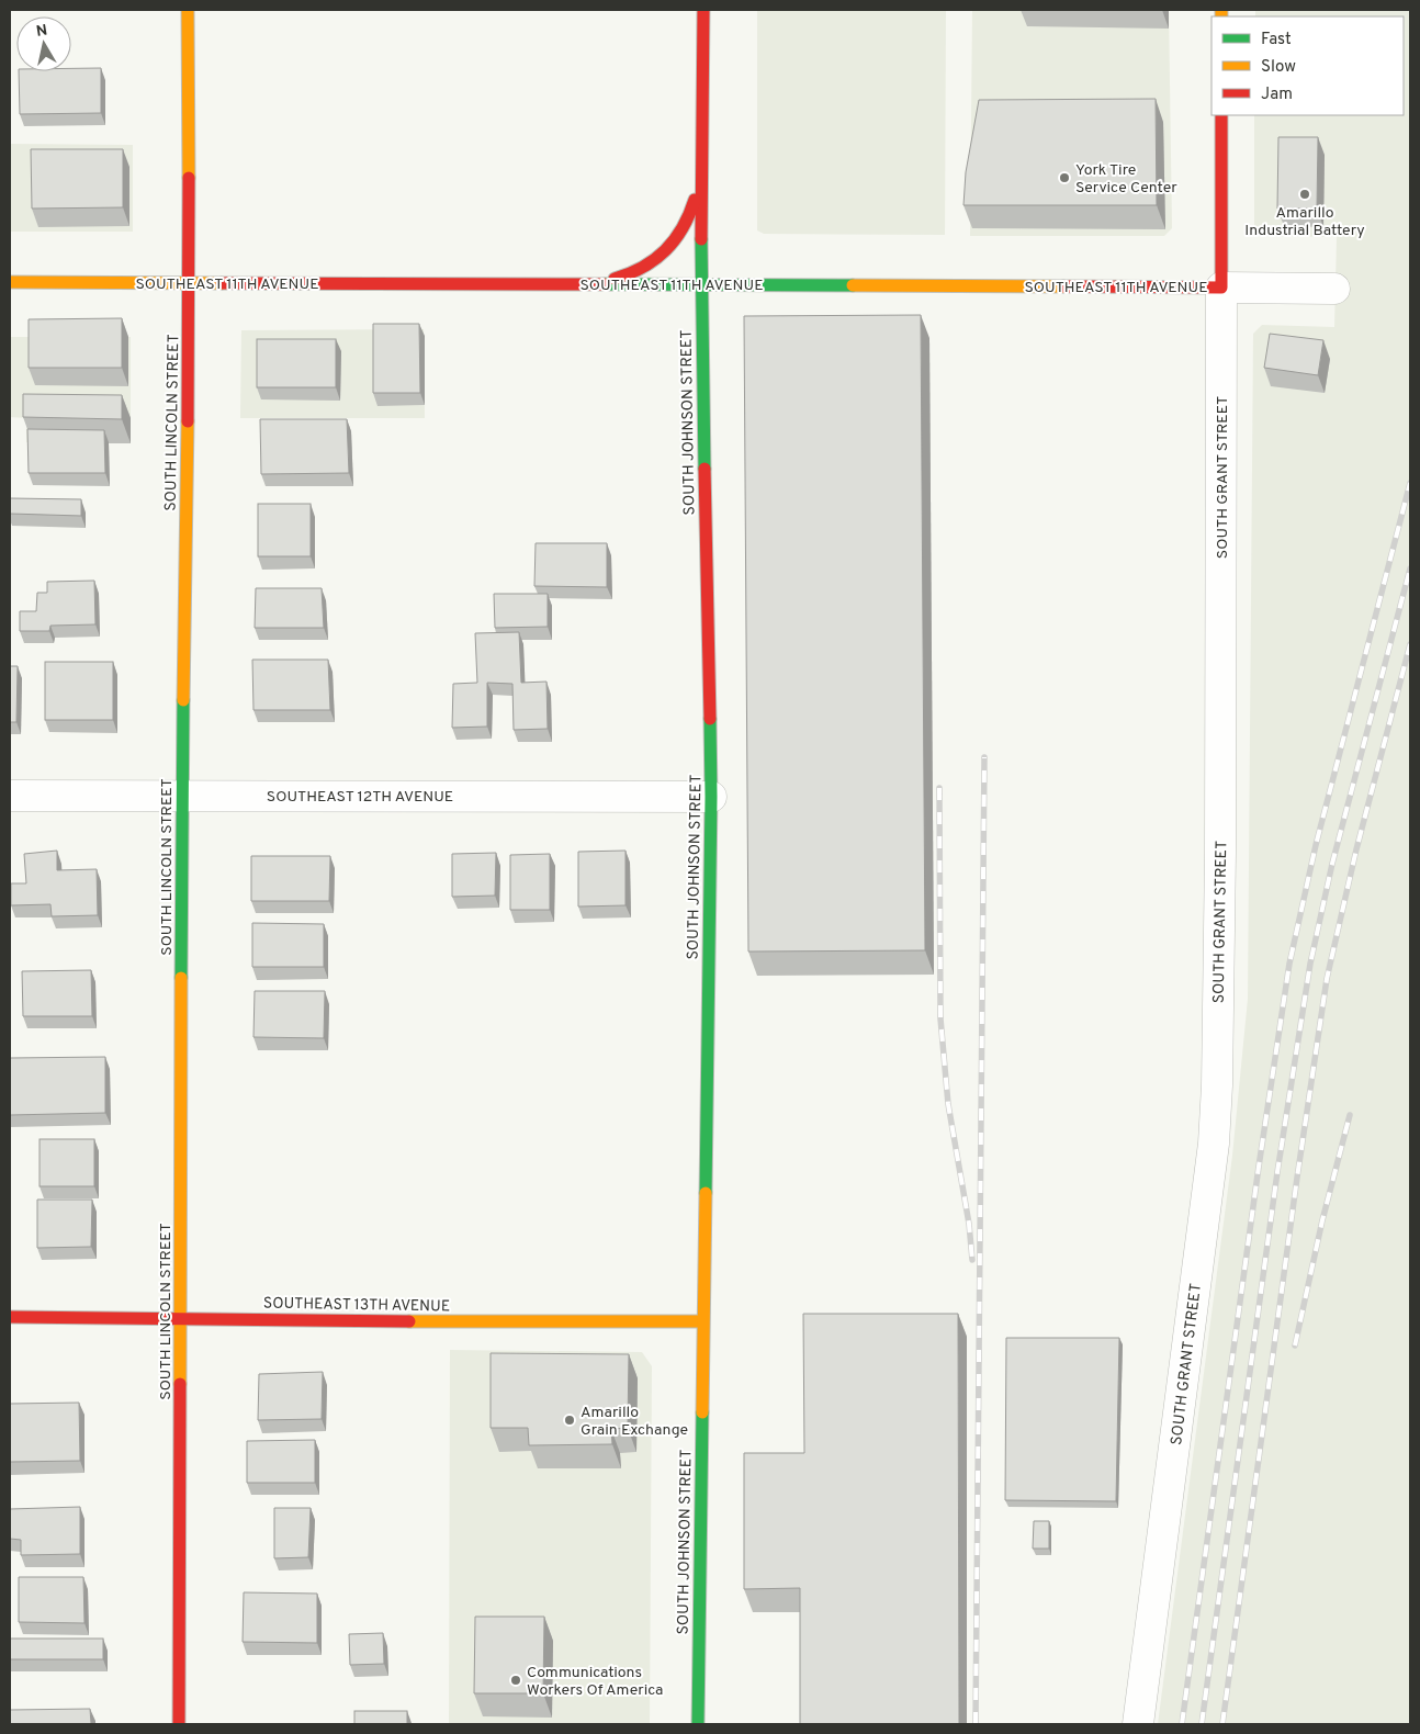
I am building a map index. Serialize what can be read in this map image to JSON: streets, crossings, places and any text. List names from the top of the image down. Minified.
{"streets":{"street":["SOUTHEAST 11TH AVENUE","SOUTH LINCOLN STREET","SOUTH JOHNSON STREET","SOUTH GRANT STREET","SOUTHEAST 12TH AVENUE","SOUTHEAST 13TH AVENUE"]},"crossings":[["SOUTHEAST 11TH AVENUE","SOUTH LINCOLN STREET"],["SOUTHEAST 11TH AVENUE","SOUTH JOHNSON STREET"],["SOUTHEAST 11TH AVENUE","SOUTH GRANT STREET"],["SOUTH LINCOLN STREET","SOUTHEAST 12TH AVENUE"],["SOUTH LINCOLN STREET","SOUTHEAST 13TH AVENUE"],["SOUTH JOHNSON STREET","SOUTHEAST 12TH AVENUE"],["SOUTH JOHNSON STREET","SOUTHEAST 13TH AVENUE"]],"places":["York Tire Service Center","Amarillo Industrial Battery","Amarillo Grain Exchange","Communications Workers Of America"],"legend":["Fast","Slow","Jam"],"north":"top"}
